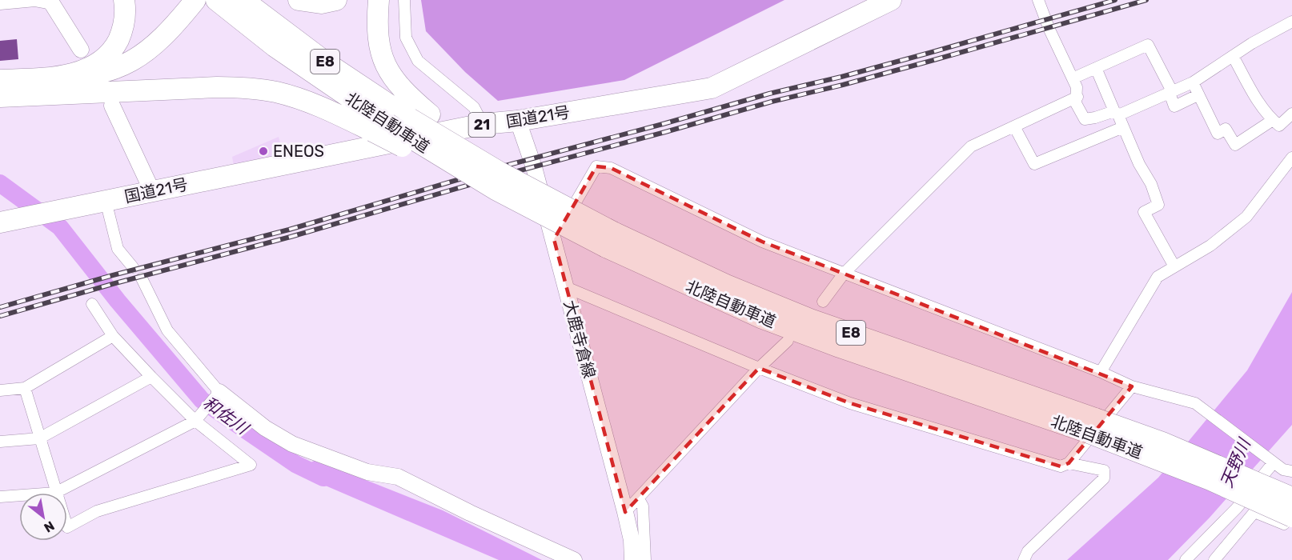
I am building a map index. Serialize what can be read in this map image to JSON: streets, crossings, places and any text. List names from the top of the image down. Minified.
{"streets":{"highway":["E8","国道21号","北陸自動車道","21"],"main road":["大鹿寺倉線"]},"crossings":[["国道21号","大鹿寺倉線"],["北陸自動車道","大鹿寺倉線"]],"water":["和佐川","天野川"],"places":["ENEOS"],"north":"bottom right"}
